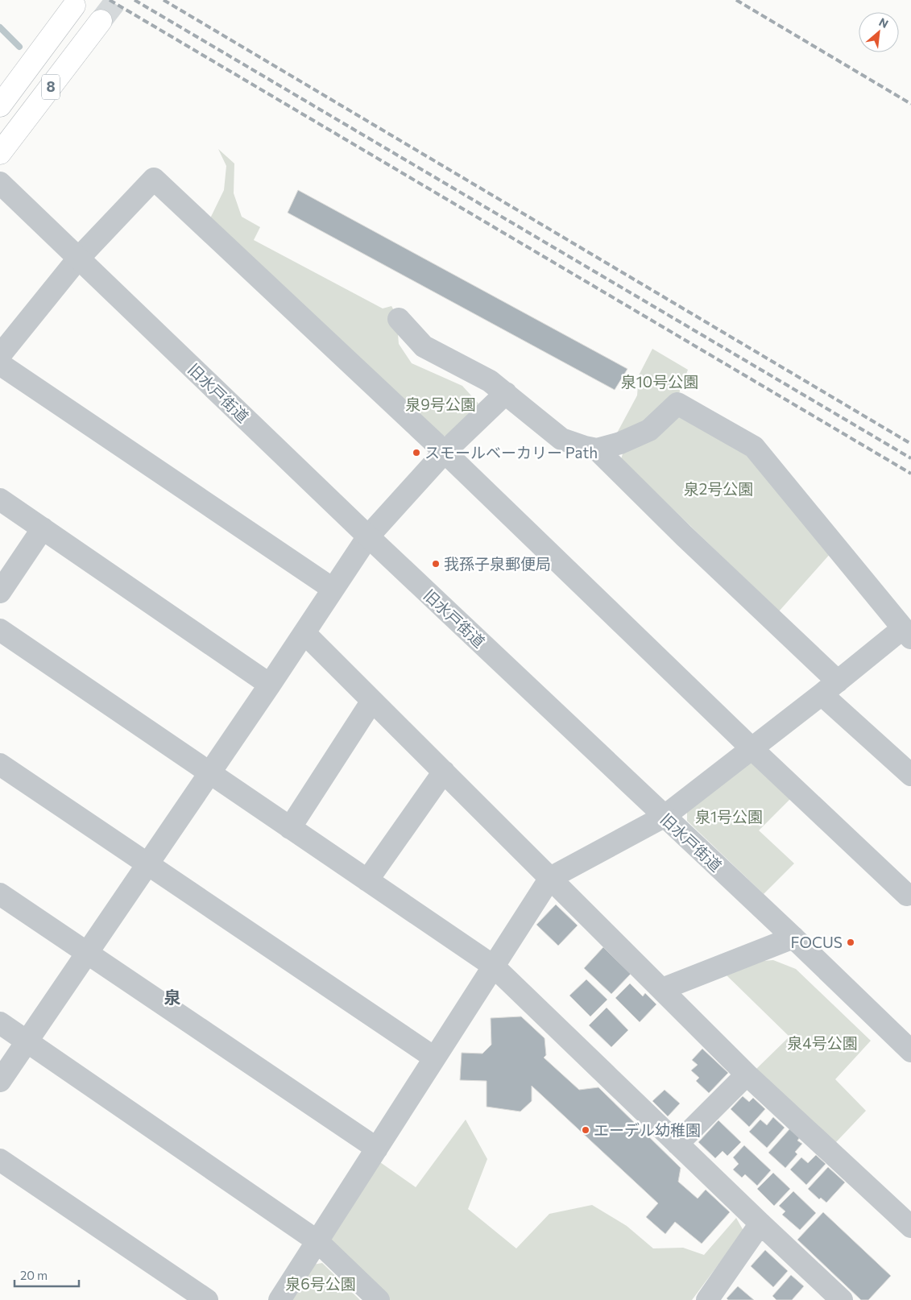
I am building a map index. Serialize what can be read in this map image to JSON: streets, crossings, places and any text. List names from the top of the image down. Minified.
{"streets":{"main road":["8"],"street":["旧水戸街道"]},"districts":["泉"],"parks":["泉10号公園","泉9号公園","泉2号公園","泉1号公園","泉4号公園","泉6号公園"],"places":["スモールベーカリー Path","我孫子泉郵便局","FOCUS","エーデル幼稚園"],"scale_bar":"20 m","north":"top right"}
